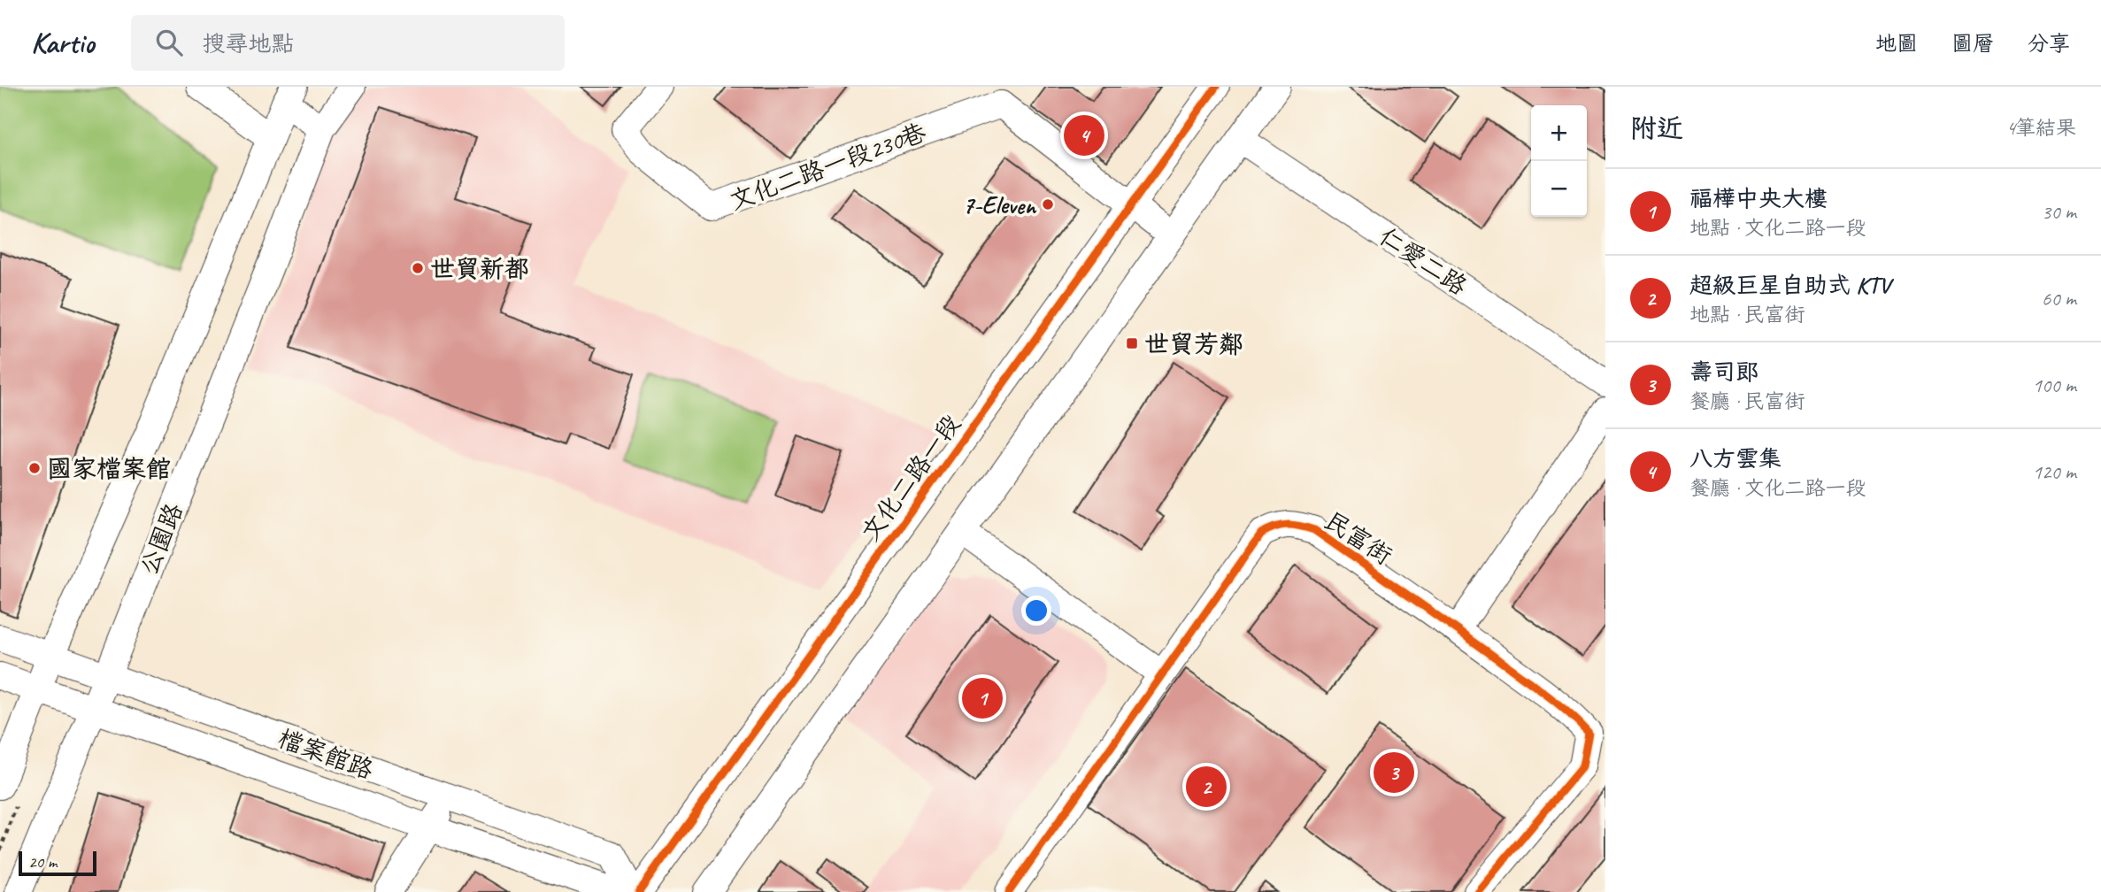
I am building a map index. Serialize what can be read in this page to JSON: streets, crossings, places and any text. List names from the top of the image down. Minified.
{"streets":{"street":["文化二路一段230巷","仁愛二路","文化二路一段","民富街","公園路","檔案館路"]},"crossings":[["公園路","檔案館路"]],"places":{"other":["7-Eleven","世貿新都","國家檔案館"],"transit":["世貿芳鄰"]},"scale_bar":"20 m","page":{"header":"Kartio","search":"搜尋地點","nav":["地圖","圖層","分享"],"heading":["附近","4筆結果"],"map_buttons":["+","−"],"pins":["4","1","3","2"],"list":[{"mark":"1","name":"福樺中央大樓","note":"地點 · 文化二路一段","value":"30 m"},{"mark":"2","name":"超級巨星自助式 KTV","note":"地點 · 民富街","value":"60 m"},{"mark":"3","name":"壽司郎","note":"餐廳 · 民富街","value":"100 m"},{"mark":"4","name":"八方雲集","note":"餐廳 · 文化二路一段","value":"120 m"}],"scale":"20 m"}}
